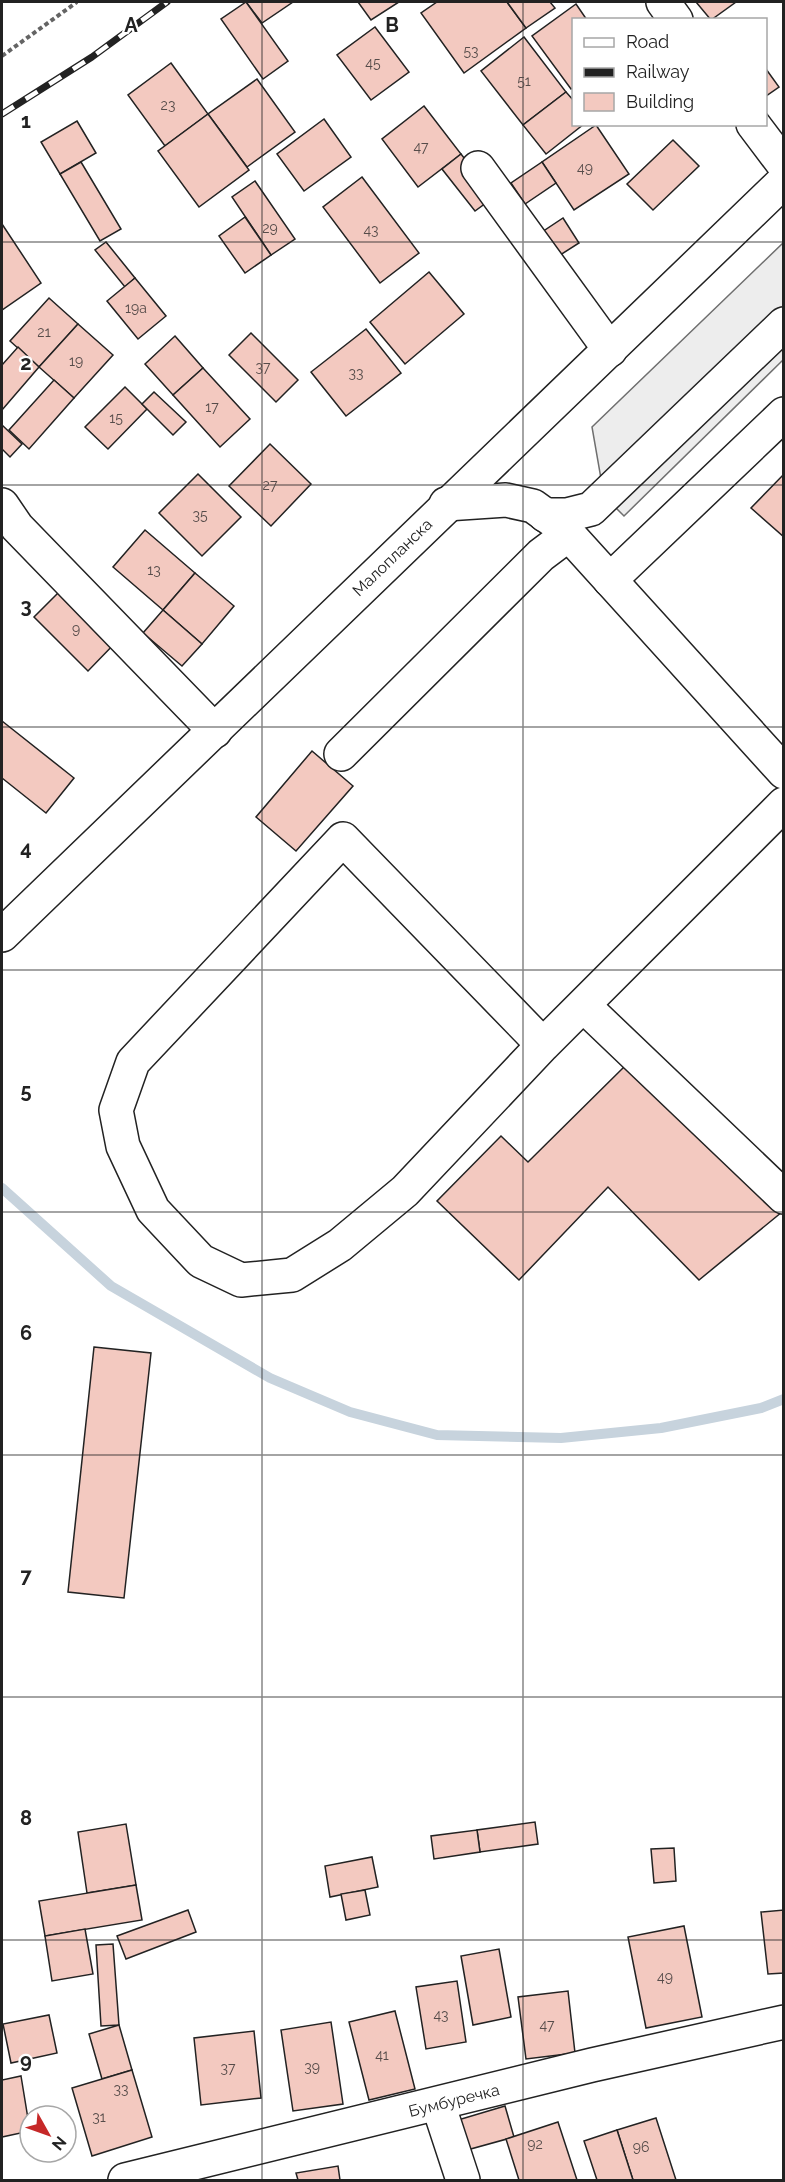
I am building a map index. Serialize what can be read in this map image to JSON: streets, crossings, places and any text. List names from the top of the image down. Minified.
{"streets":{"street":["Малопланска","Бумбуречка"]},"house_numbers":["53","45","51","23","47","49","29","43","19a","21","19","37","33","17","15","27","35","13","9","49","43","47","41","39","37","33","31","92","96"],"legend":["Road","Railway","Building"],"north":"bottom right","grid":{"columns":["A","B"],"rows":["1","2","3","4","5","6","7","8","9"]}}
